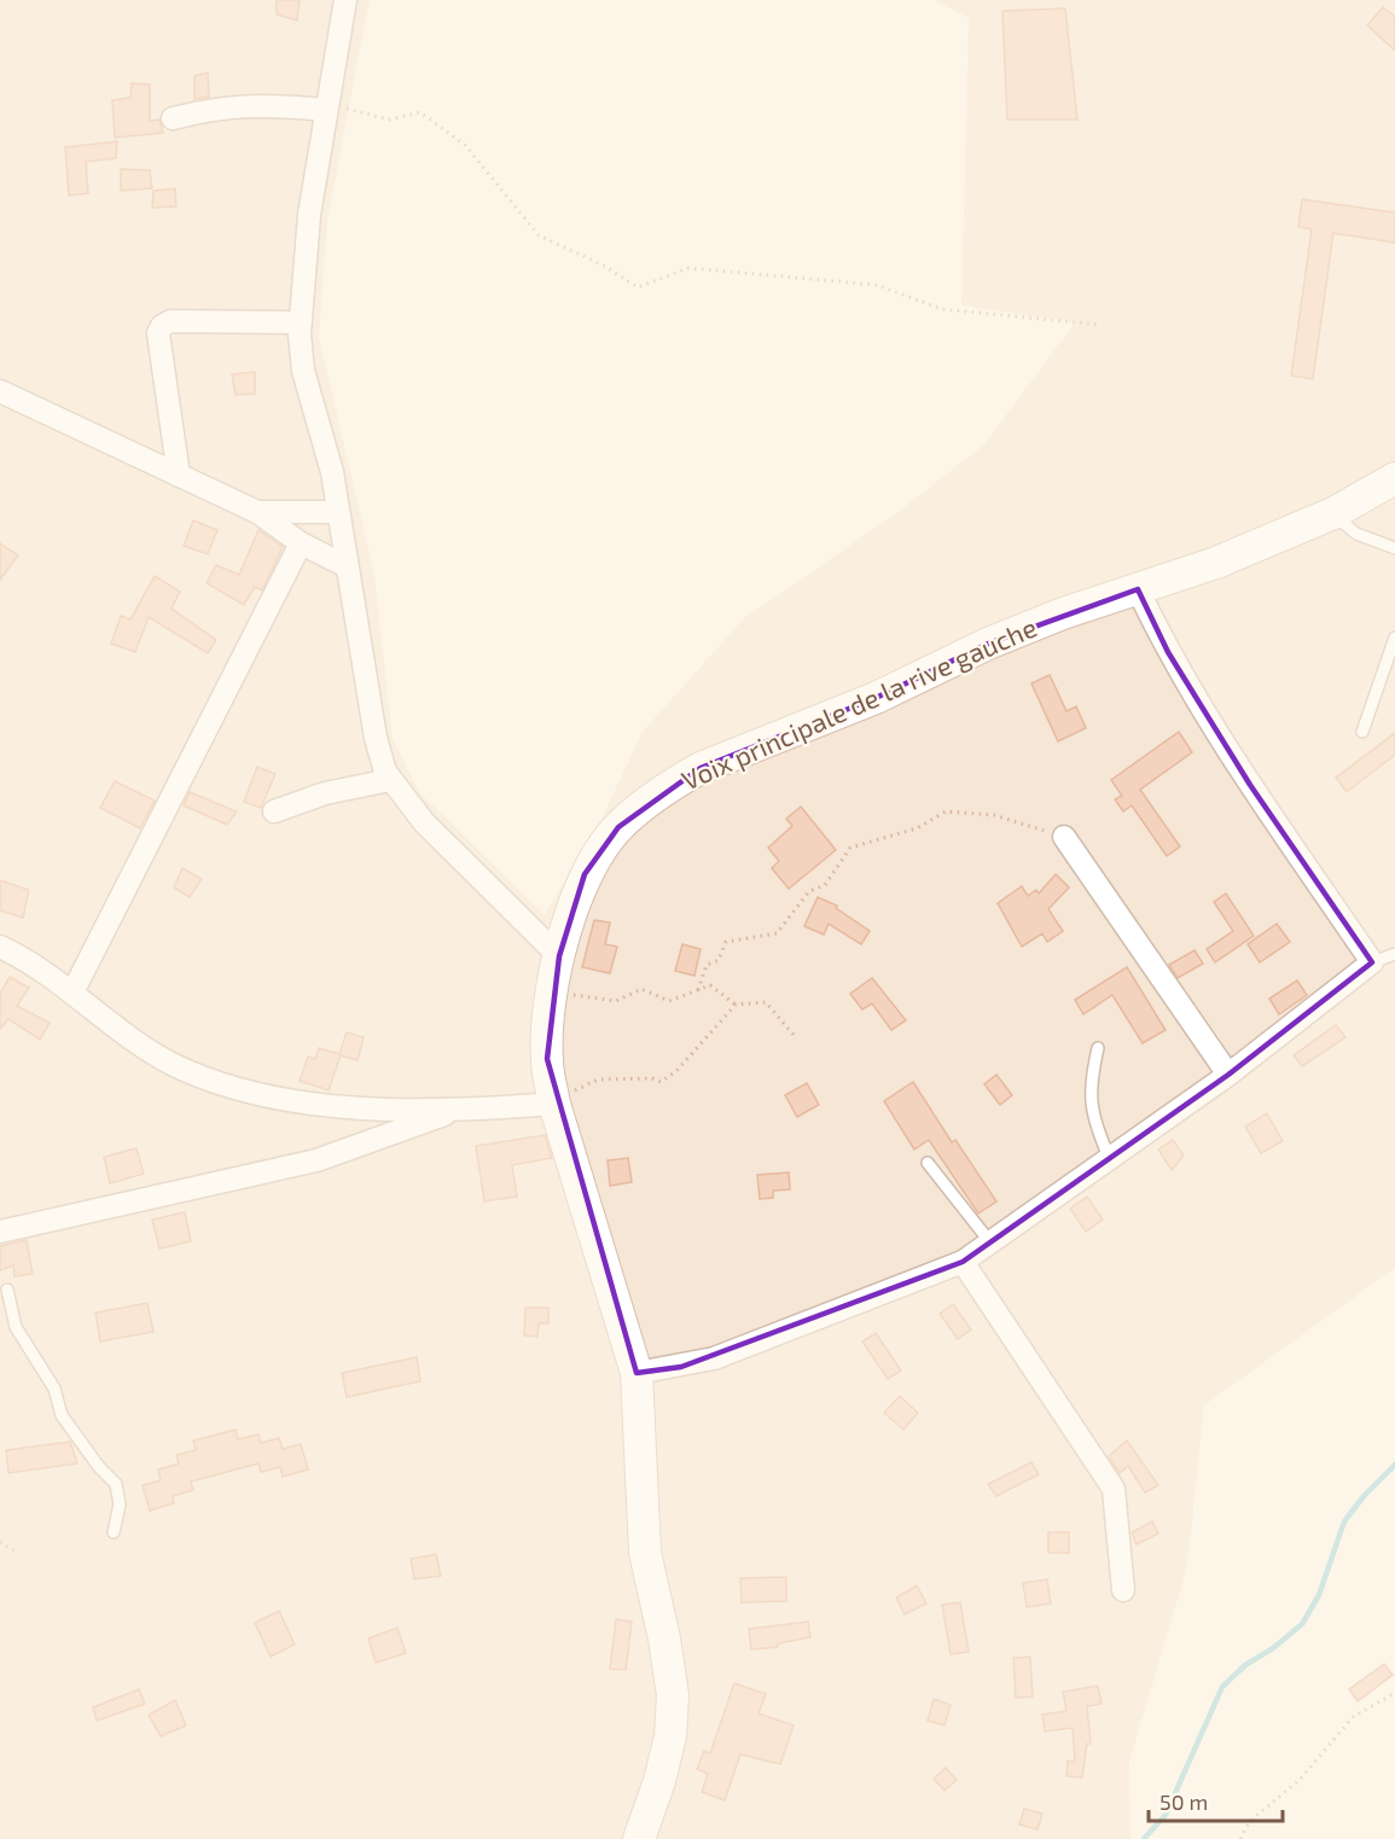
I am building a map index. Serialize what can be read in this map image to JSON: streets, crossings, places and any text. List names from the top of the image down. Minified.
{"streets":{"street":["Voix principale de la rive gauche"]},"scale_bar":"50 m"}
